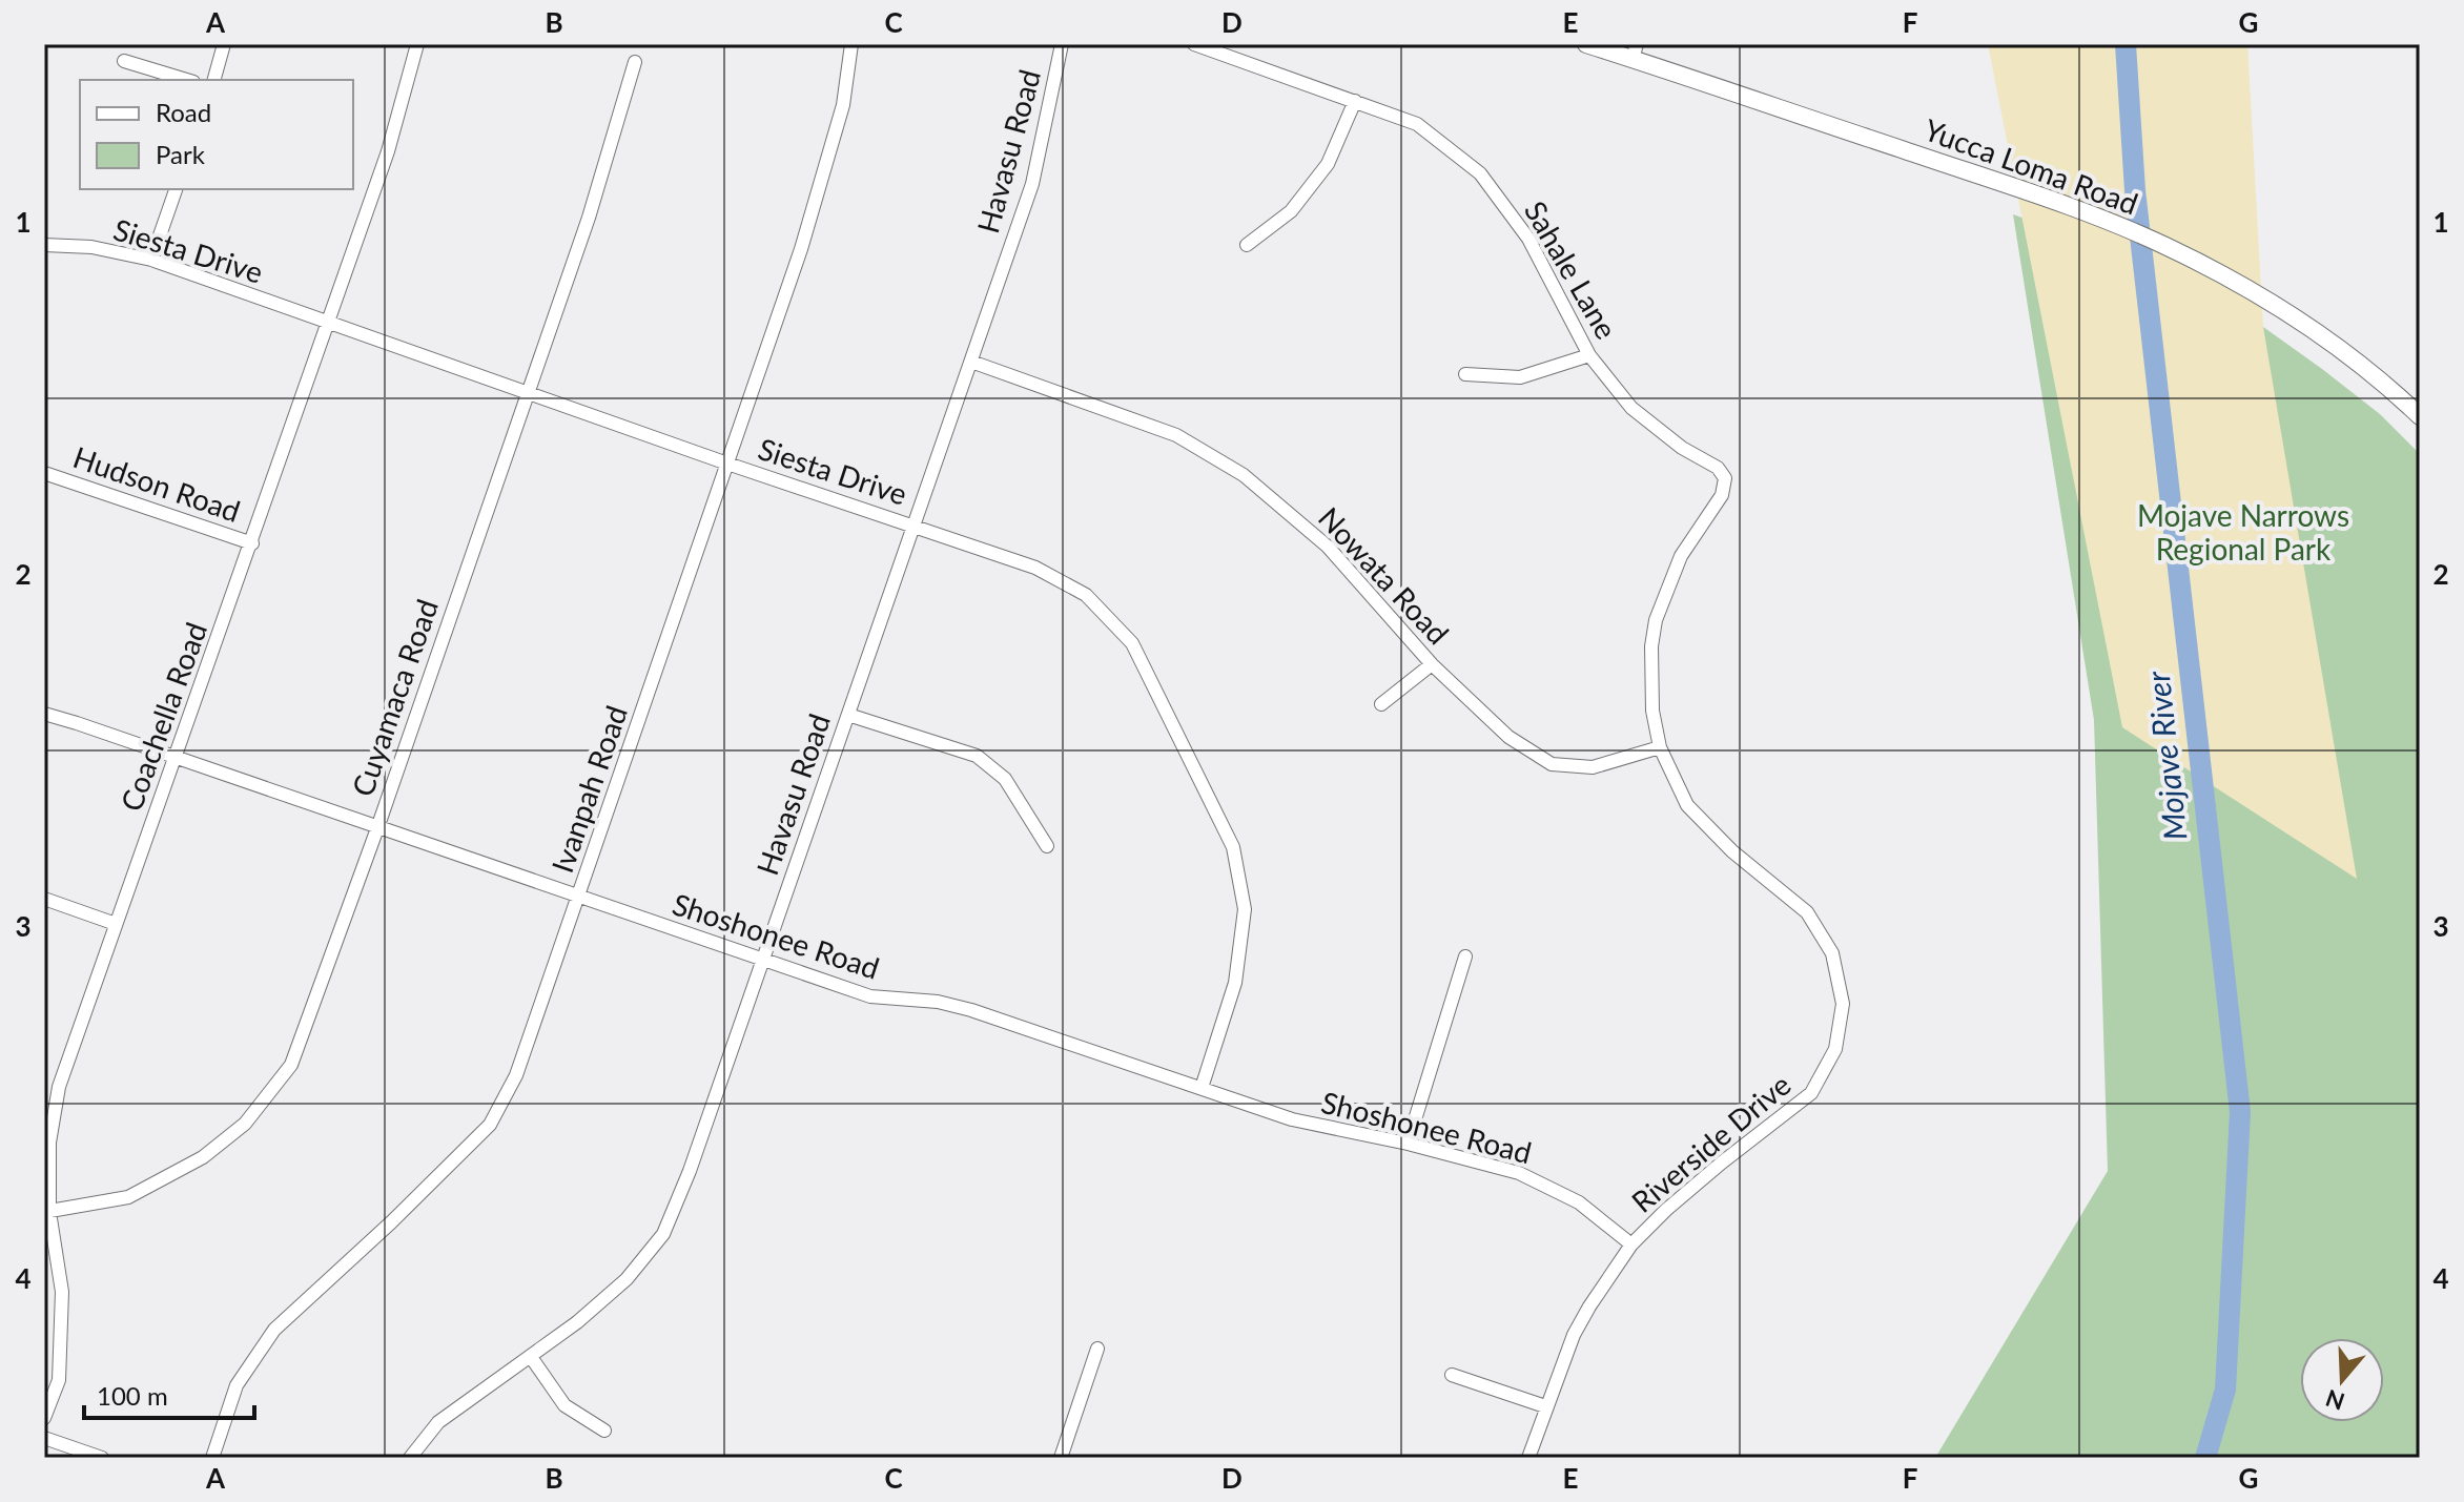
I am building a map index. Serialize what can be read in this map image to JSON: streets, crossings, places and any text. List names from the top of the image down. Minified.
{"streets":{"main road":["Yucca Loma Road"],"street":["Havasu Road","Siesta Drive","Sahale Lane","Hudson Road","Nowata Road","Cuyamaca Road","Coachella Road","Ivanpah Road","Shoshonee Road","Riverside Drive"]},"crossings":[["Havasu Road","Siesta Drive"],["Havasu Road","Nowata Road"],["Havasu Road","Shoshonee Road"],["Siesta Drive","Cuyamaca Road"],["Siesta Drive","Coachella Road"],["Siesta Drive","Ivanpah Road"],["Siesta Drive","Shoshonee Road"],["Sahale Lane","Riverside Drive"],["Hudson Road","Coachella Road"],["Nowata Road","Riverside Drive"],["Cuyamaca Road","Coachella Road"],["Cuyamaca Road","Shoshonee Road"],["Coachella Road","Shoshonee Road"],["Ivanpah Road","Shoshonee Road"],["Shoshonee Road","Riverside Drive"]],"water":["Mojave River"],"parks":["Mojave Narrows Regional Park"],"legend":["Road","Park"],"scale_bar":"100 m","north":"bottom","grid":{"columns":["A","B","C","D","E","F","G"],"rows":["1","2","3","4"]}}
